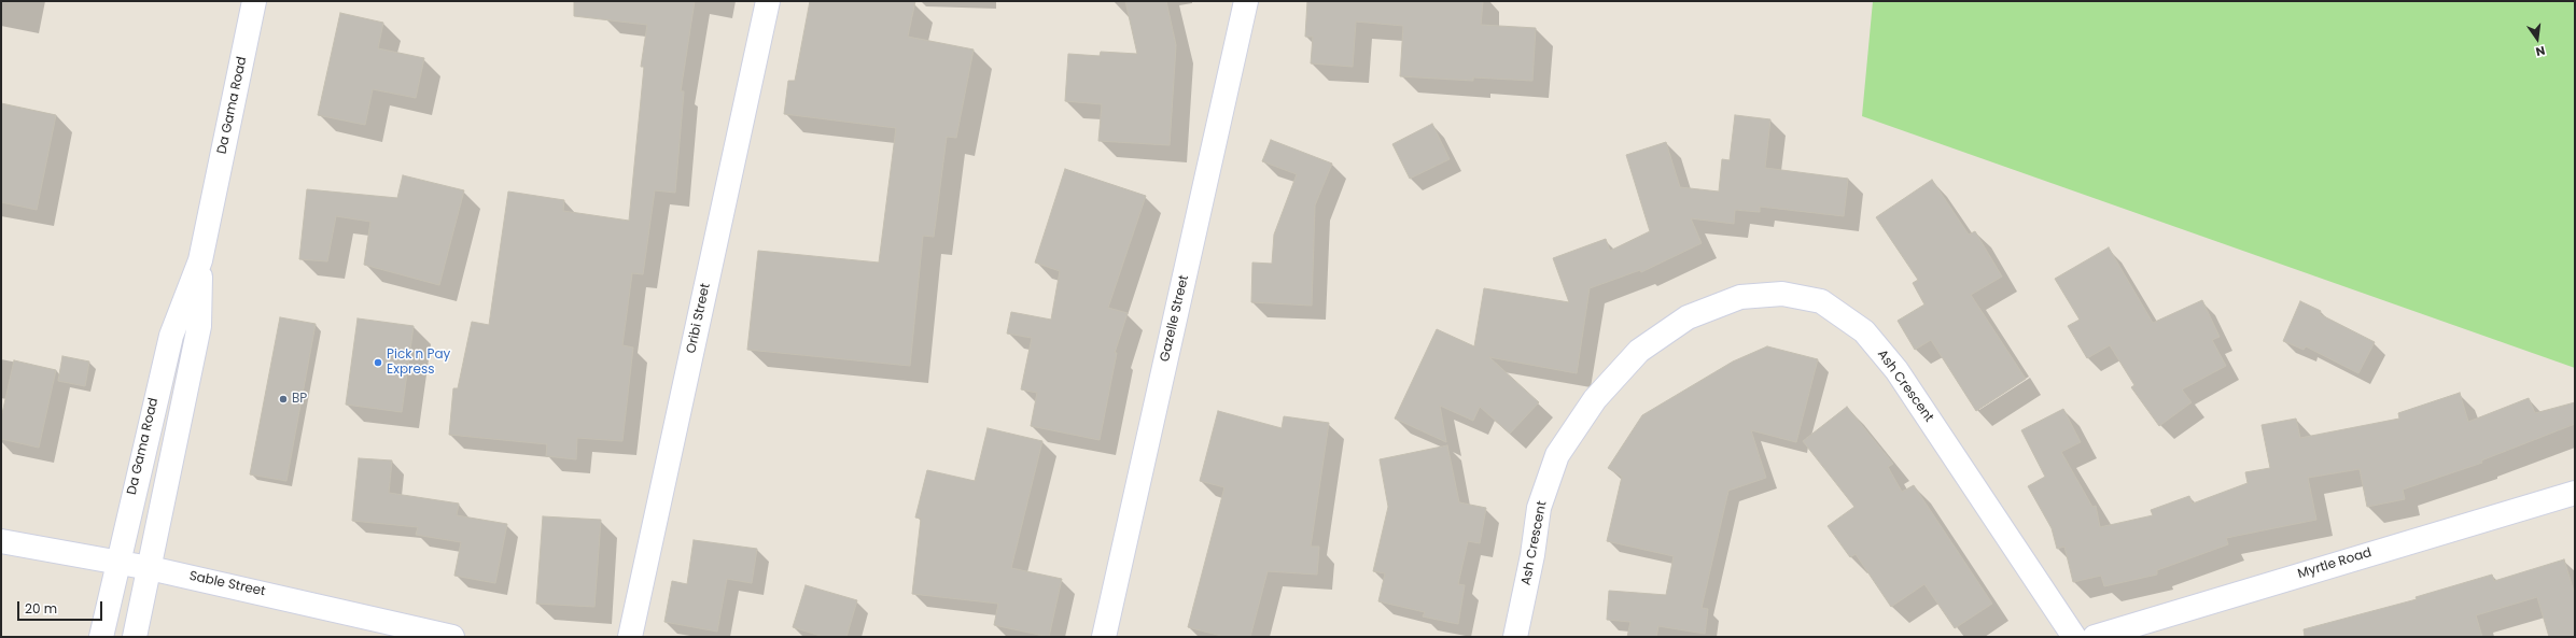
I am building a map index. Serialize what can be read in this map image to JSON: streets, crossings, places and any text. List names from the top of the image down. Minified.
{"streets":{"street":["Da Gama Road","Oribi Street","Gazelle Street","Ash Crescent","Myrtle Road","Sable Street"]},"crossings":[["Da Gama Road","Sable Street"]],"places":["Pick n Pay Express","BP"],"scale_bar":"20 m","north":"bottom"}
